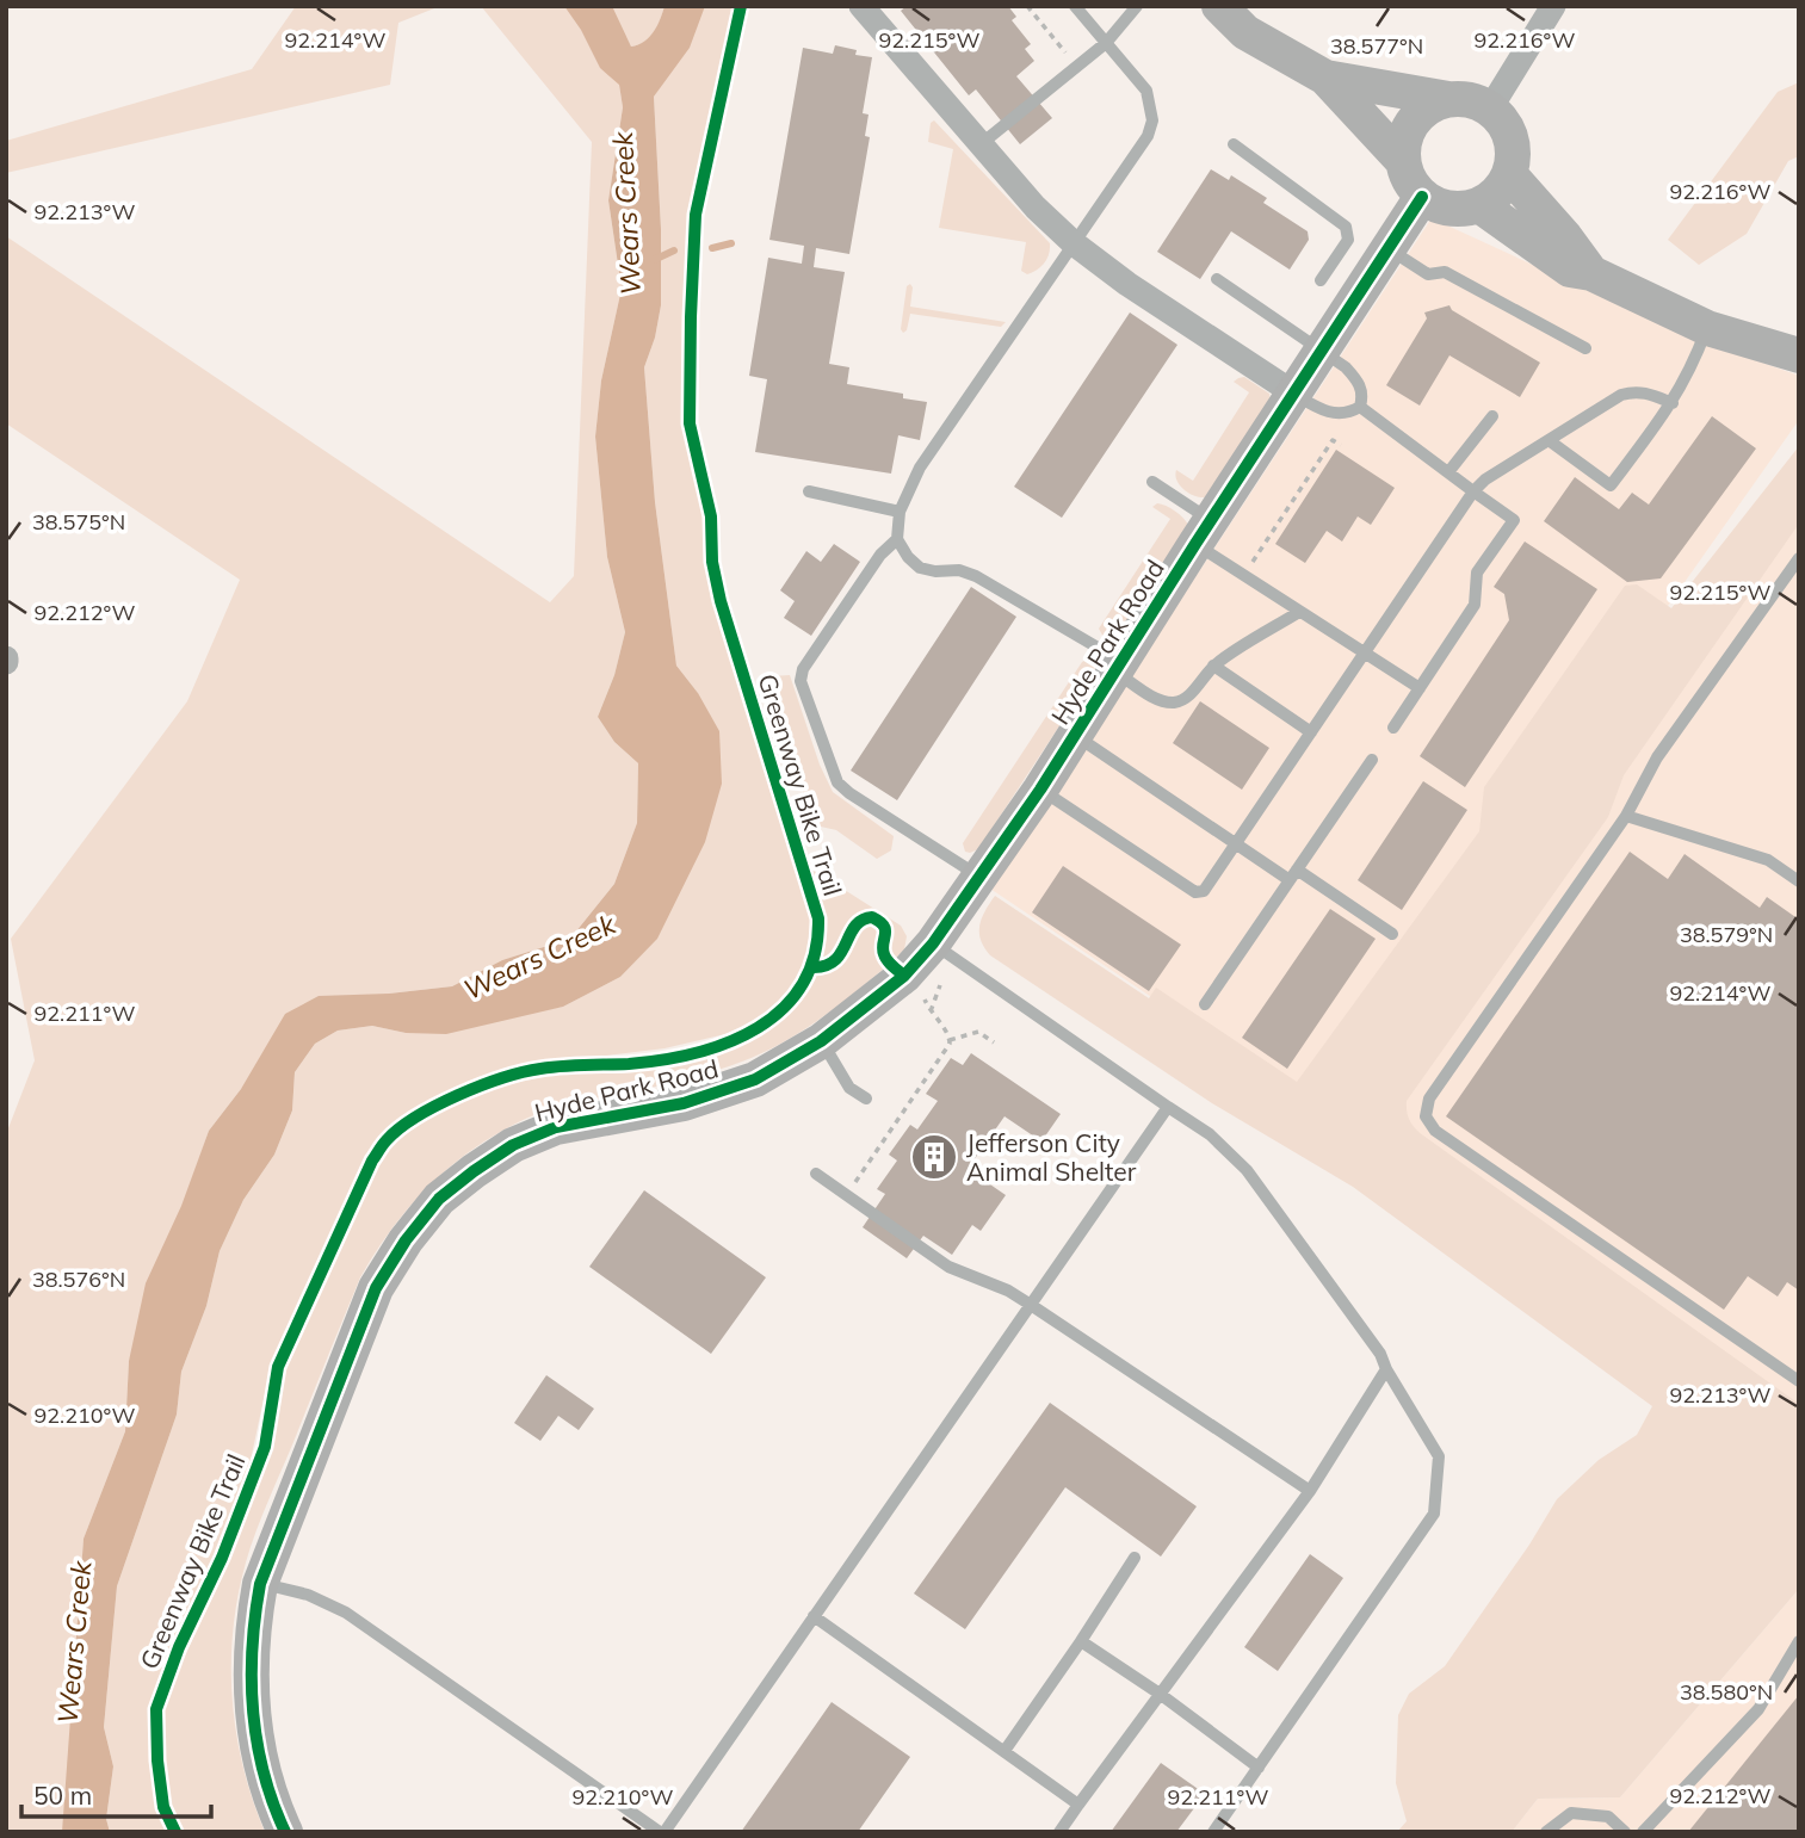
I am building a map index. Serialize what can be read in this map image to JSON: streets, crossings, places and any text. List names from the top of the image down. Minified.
{"streets":{"street":["Hyde Park Road"],"cycle path":["Greenway Bike Trail"]},"water":["Wears Creek"],"places":{"building":["Jefferson City Animal Shelter"]},"scale_bar":"50 m","coordinates":["92.214°W","92.215°W","92.216°W","38.577°N","92.213°W","38.575°N","92.212°W","38.579°N","92.211°W","38.576°N","92.210°W","38.580°N"]}
